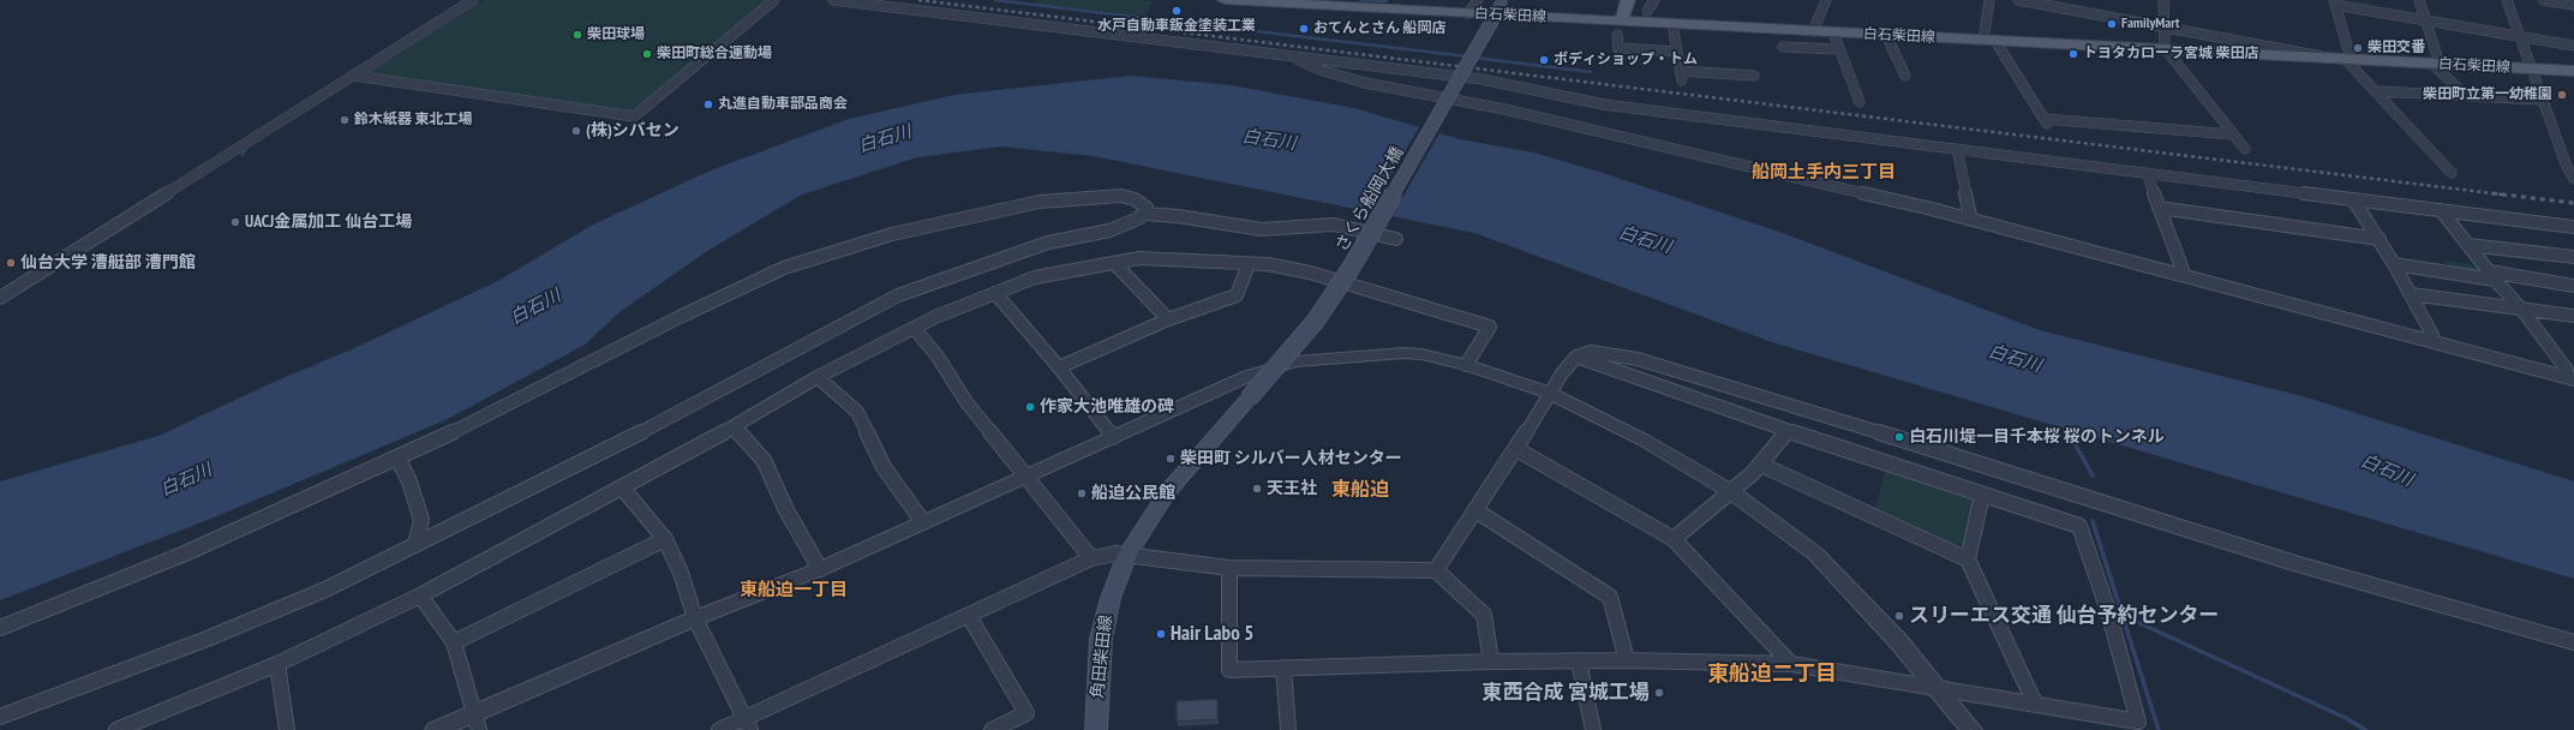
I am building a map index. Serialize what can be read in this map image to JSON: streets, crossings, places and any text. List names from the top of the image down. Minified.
{"streets":{"main road":["白石柴田線","さくら船岡大橋","角田柴田線"]},"crossings":[["さくら船岡大橋","角田柴田線"]],"districts":["船岡土手内三丁目","東船迫","東船迫一丁目","東船迫二丁目"],"water":["白石川"],"places":["水戸自動車鈑金塗装工業","FamilyMart","おてんとさん 船岡店","柴田球場","柴田交番","柴田町総合運動場","トヨタカローラ宮城 柴田店","ボディショップ・トム","柴田町立第一幼稚園","丸進自動車部品商会","鈴木紙器 東北工場","(株)シバセン","UACJ金属加工 仙台工場","仙台大学 漕艇部 漕門館","作家大池唯雄の碑","白石川堤一目千本桜 桜のトンネル","柴田町 シルバー人材センター","天王社","船迫公民館","スリーエス交通 仙台予約センター","Hair Labo 5","東西合成 宮城工場"]}
